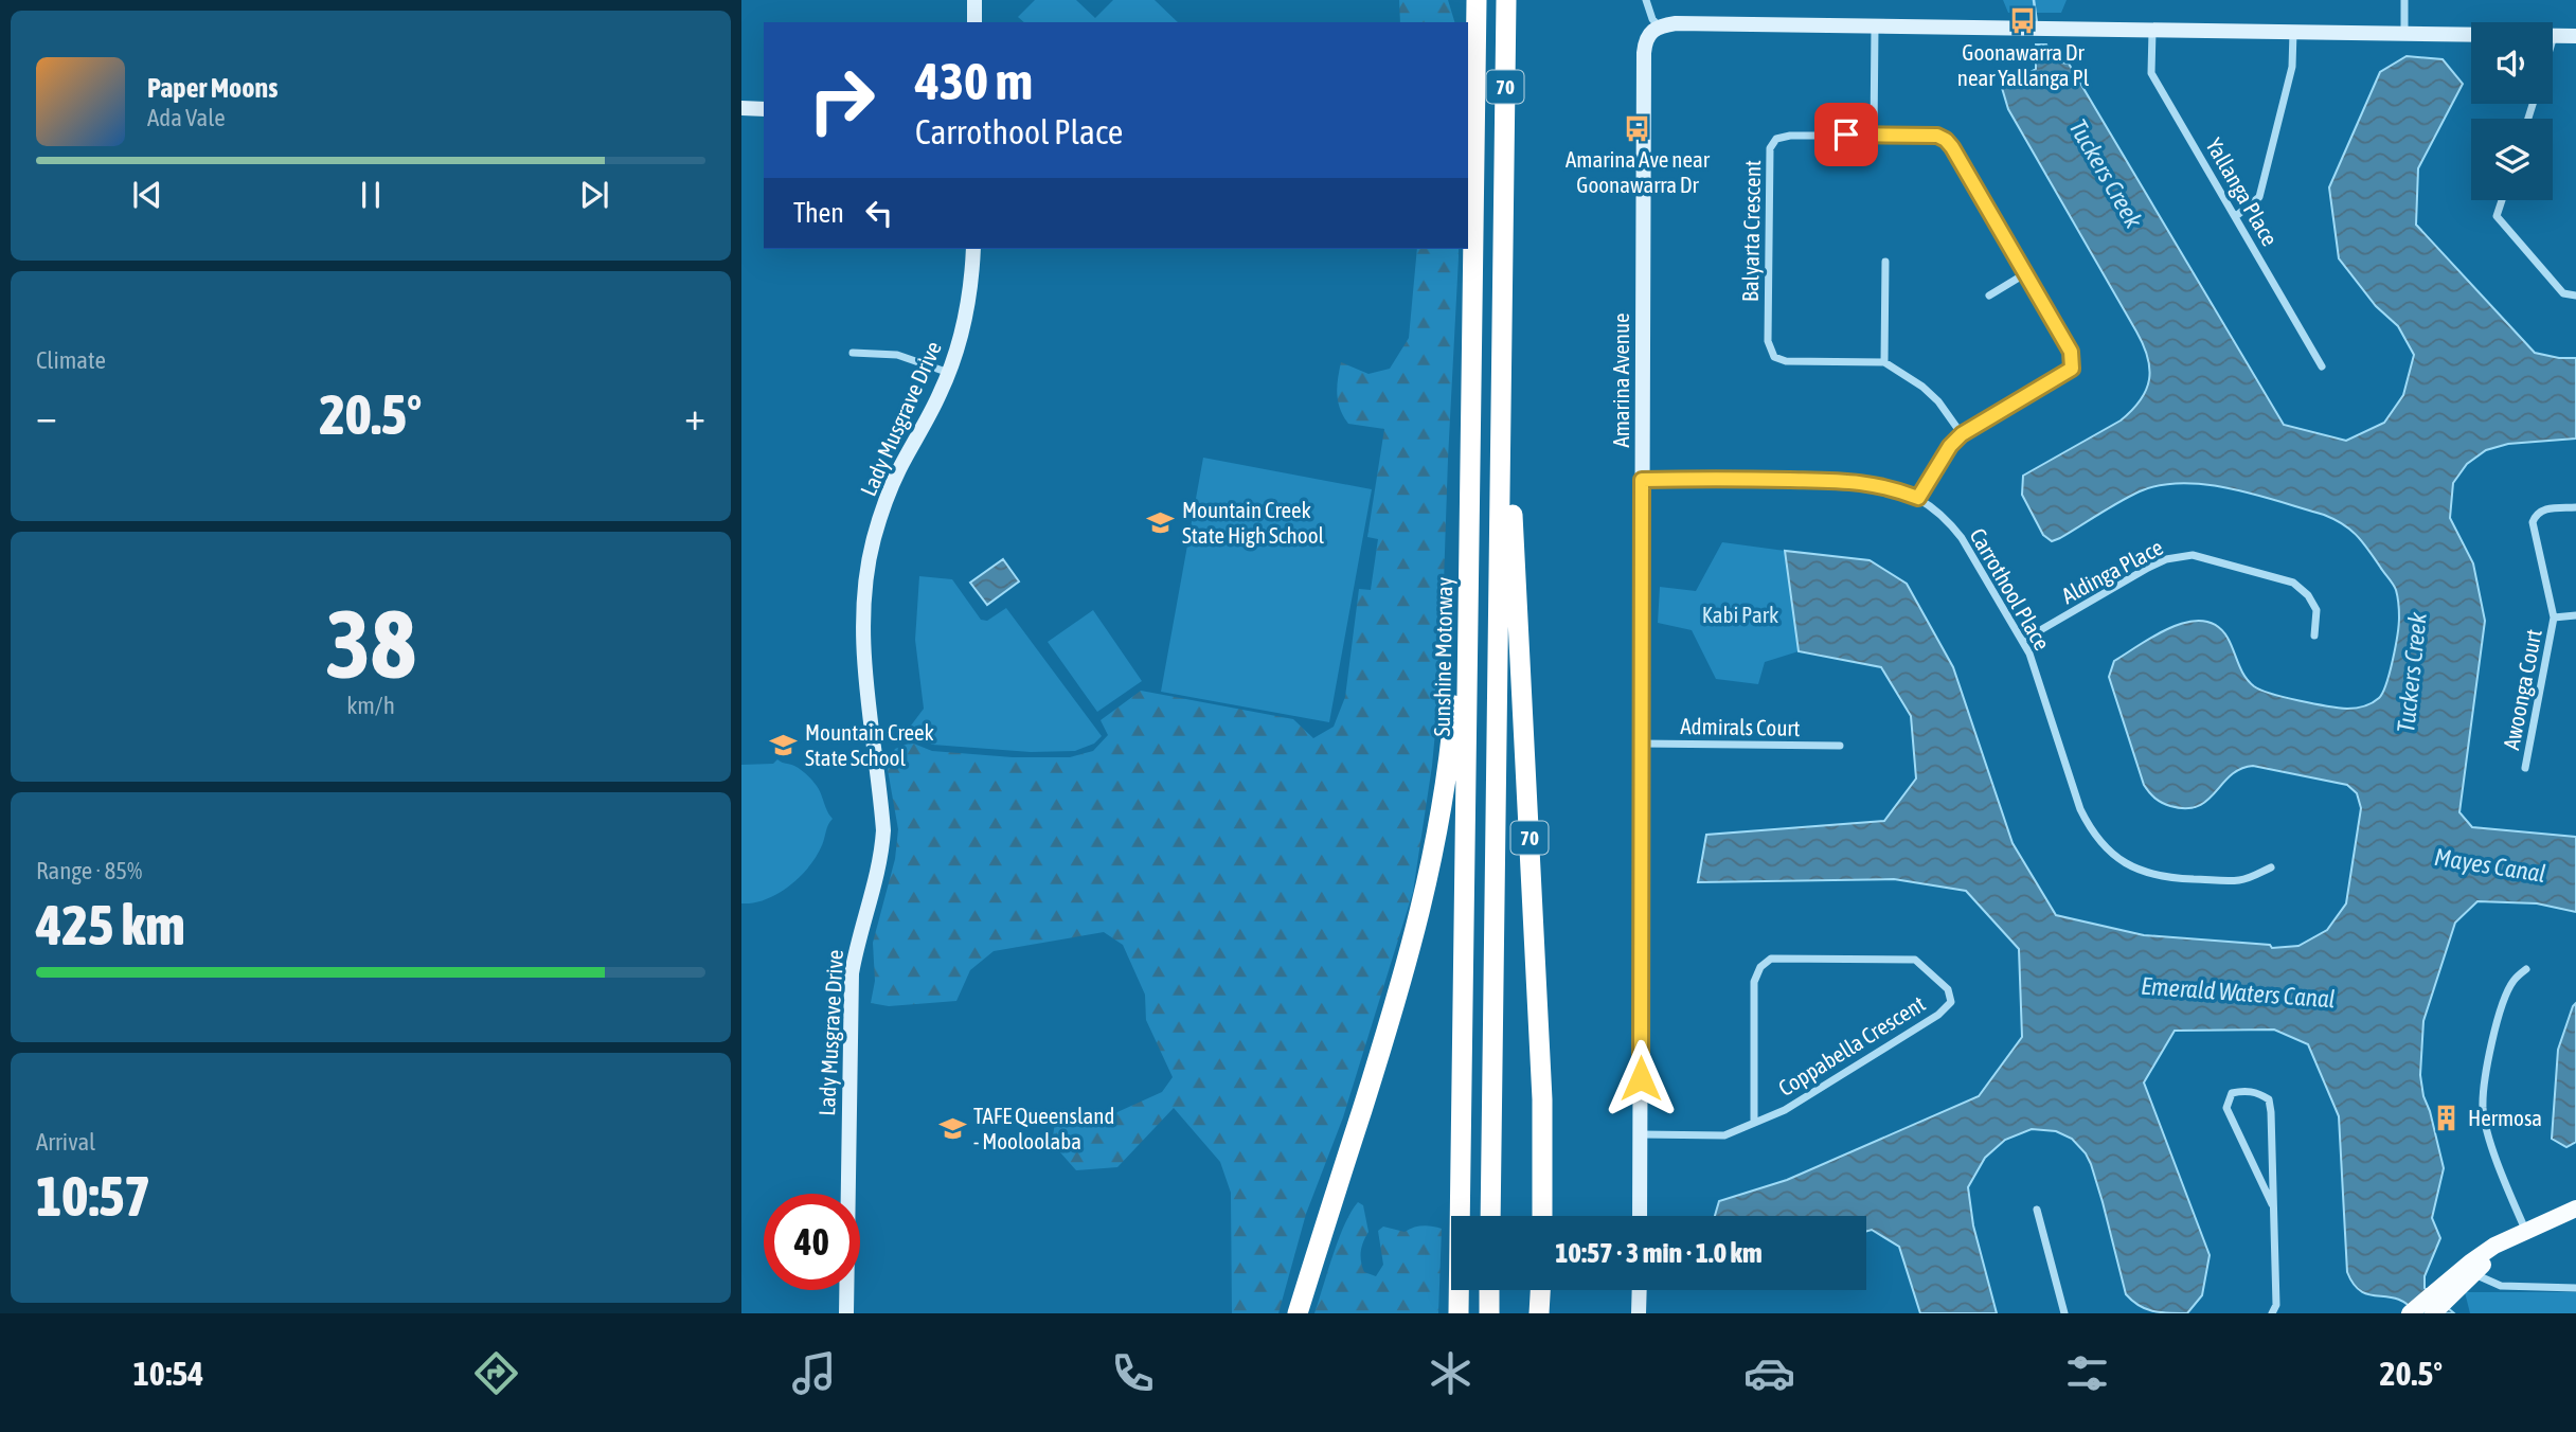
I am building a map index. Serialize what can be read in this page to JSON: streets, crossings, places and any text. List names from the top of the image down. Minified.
{"streets":{"highway":["70","Sunshine Motorway"],"street":["Yallanga Place","Balyarta Crescent","Amarina Avenue","Lady Musgrave Drive","Aldinga Place","Carrothool Place","Awoonga Court","Admirals Court","Coppabella Crescent"]},"crossings":[["70","Sunshine Motorway"],["Balyarta Crescent","Carrothool Place"],["Amarina Avenue","Carrothool Place"],["Amarina Avenue","Admirals Court"],["Amarina Avenue","Coppabella Crescent"],["Aldinga Place","Carrothool Place"]],"water":["Tuckers Creek","Mayes Canal","Emerald Waters Canal"],"parks":["Kabi Park"],"places":{"bus stop":["Goonawarra Dr near Yallanga Pl","Amarina Ave near Goonawarra Dr"],"school or university":["Mountain Creek State High School","Mountain Creek State School","TAFE Queensland - Mooloolaba"],"building":["Hermosa"]},"page":{"turn":["430 m","Carrothool Place"],"song":["Paper Moons","Ada Vale"],"then":"Then","tile":["Climate",["38","km/h"],["Range · 85%","425 km"],["Arrival","10:57"]],"heat":["−","20.5°","+"],"limit":"40","trip":"10:57 · 3 min · 1.0 km","tabs":["10:54","20.5°"]}}
